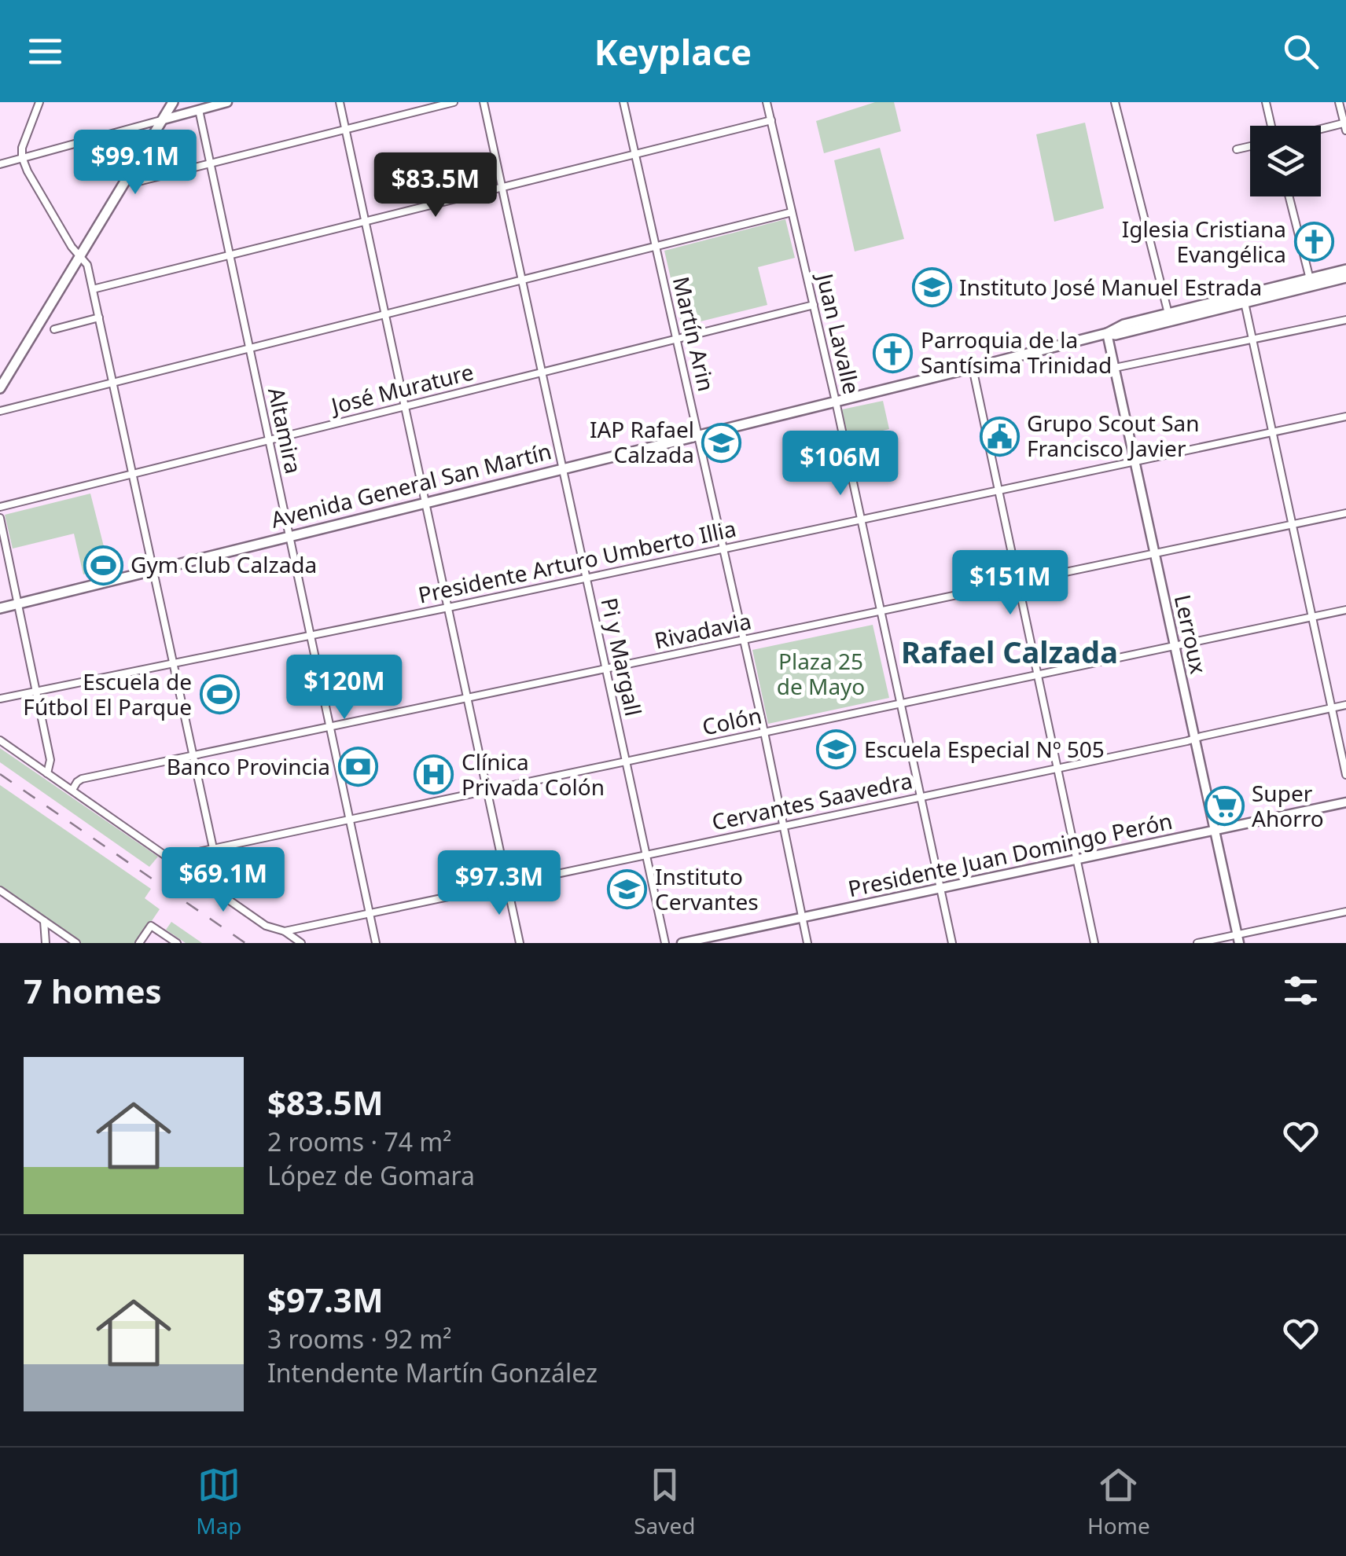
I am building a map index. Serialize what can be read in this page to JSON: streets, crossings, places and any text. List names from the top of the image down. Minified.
{"streets":{"main road":["Avenida General San Martín"],"street":["Martín Arin","Juan Lavalle","José Murature","Altamira","Presidente Arturo Umberto Illia","Rivadavia","Lerroux","Pi y Margall","Colón","Cervantes Saavedra","Presidente Juan Domingo Perón"]},"crossings":[["Martín Arin","José Murature"],["Martín Arin","Avenida General San Martín"],["Martín Arin","Presidente Arturo Umberto Illia"],["Martín Arin","Rivadavia"],["Martín Arin","Colón"],["Martín Arin","Cervantes Saavedra"],["Martín Arin","Presidente Juan Domingo Perón"],["Juan Lavalle","José Murature"],["Juan Lavalle","Avenida General San Martín"],["Juan Lavalle","Presidente Arturo Umberto Illia"],["Juan Lavalle","Rivadavia"],["Juan Lavalle","Colón"],["Juan Lavalle","Cervantes Saavedra"],["Juan Lavalle","Presidente Juan Domingo Perón"],["José Murature","Altamira"],["José Murature","Pi y Margall"],["Altamira","Avenida General San Martín"],["Altamira","Presidente Arturo Umberto Illia"],["Altamira","Rivadavia"],["Altamira","Colón"],["Altamira","Cervantes Saavedra"],["Avenida General San Martín","Lerroux"],["Avenida General San Martín","Pi y Margall"],["Presidente Arturo Umberto Illia","Lerroux"],["Presidente Arturo Umberto Illia","Pi y Margall"],["Rivadavia","Lerroux"],["Rivadavia","Pi y Margall"],["Lerroux","Colón"],["Lerroux","Cervantes Saavedra"],["Lerroux","Presidente Juan Domingo Perón"],["Pi y Margall","Colón"],["Pi y Margall","Cervantes Saavedra"]],"districts":["Rafael Calzada"],"parks":["Plaza 25 de Mayo"],"places":{"church":["Iglesia Cristiana Evangélica","Parroquia de la Santísima Trinidad"],"school or university":["Instituto José Manuel Estrada","IAP Rafael Calzada","Escuela Especial Nº 505","Instituto Cervantes"],"public building":["Grupo Scout San Francisco Javier"],"sports":["Gym Club Calzada","Escuela de Fútbol El Parque"],"bank":["Banco Provincia"],"hospital":["Clínica Privada Colón"],"supermarket":["Super Ahorro"]},"page":{"header":"Keyplace","price":["$99.1M","$83.5M","$106M","$151M","$120M","$69.1M","$97.3M"],"heading":"7 homes","list":[{"name":"$83.5M","note":"2 rooms · 74 m² · López de Gomara"},{"name":"$97.3M","note":"3 rooms · 92 m² · Intendente Martín González"}],"tabs":["Map","Saved","Home"]}}
